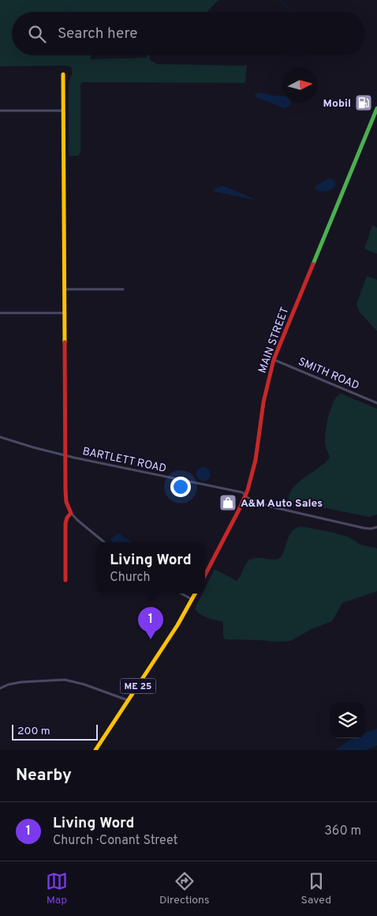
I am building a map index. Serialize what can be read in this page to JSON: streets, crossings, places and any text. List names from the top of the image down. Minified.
{"streets":{"main road":["MAIN STREET","ME 25"],"street":["SMITH ROAD","BARTLETT ROAD"]},"crossings":[["MAIN STREET","SMITH ROAD"],["MAIN STREET","BARTLETT ROAD"]],"places":{"fuel station":["Mobil"],"shop":["A&M Auto Sales"]},"scale_bar":"200 m","north":"right","page":{"search":"Search here","popup":["Living Word","Church"],"pins":"1","scale":"200 m","heading":"Nearby","list":[{"mark":"1","name":"Living Word","note":"Church · Conant Street","value":"360 m"}],"nav":["Map","Directions","Saved"]}}
